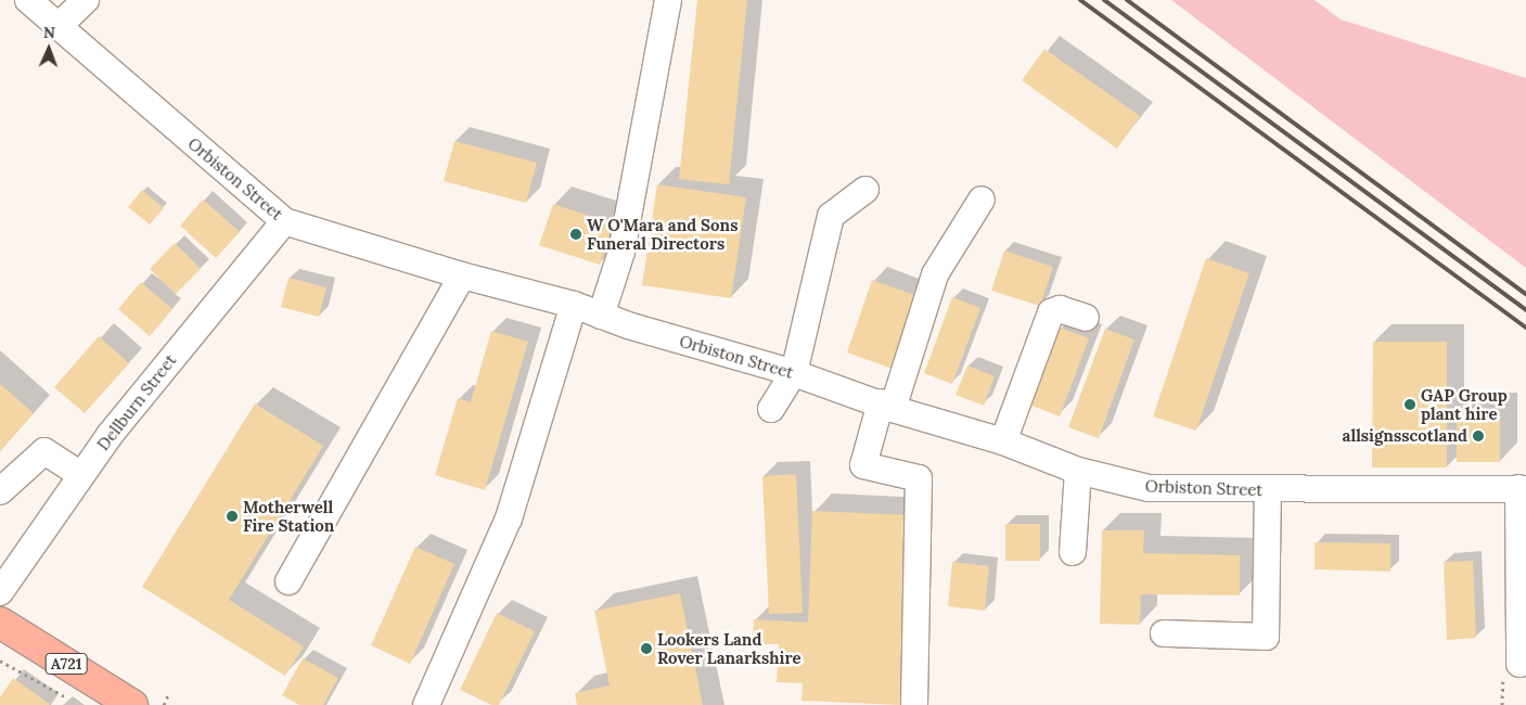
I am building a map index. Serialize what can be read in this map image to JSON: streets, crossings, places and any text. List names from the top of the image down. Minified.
{"streets":{"main road":["A721"],"street":["Orbiston Street","Dellburn Street"]},"crossings":[["Orbiston Street","Dellburn Street"]],"places":["W O'Mara and Sons Funeral Directors","GAP Group plant hire","allsignsscotland","Motherwell Fire Station","Lookers Land Rover Lanarkshire"],"north":"top"}
